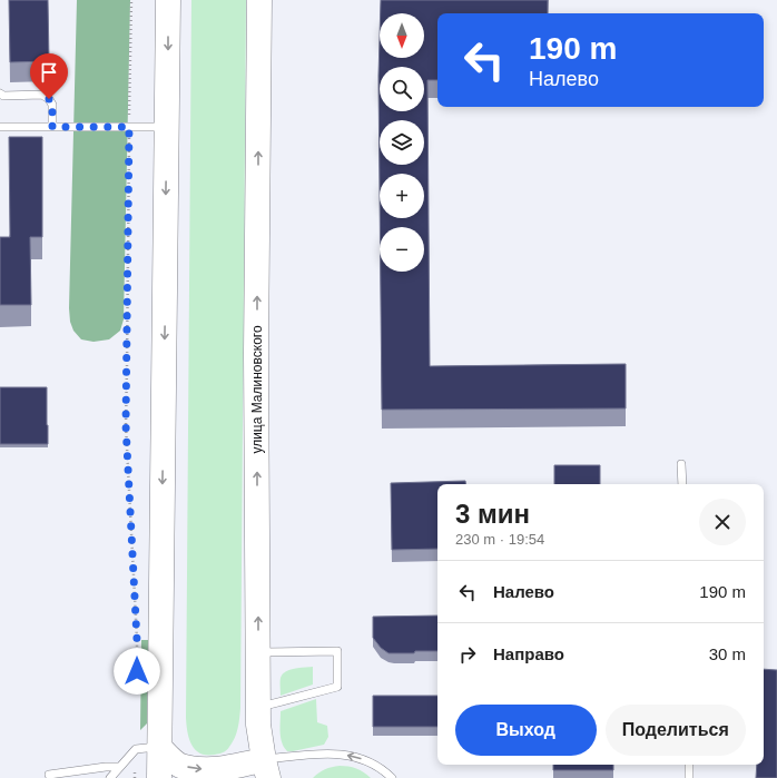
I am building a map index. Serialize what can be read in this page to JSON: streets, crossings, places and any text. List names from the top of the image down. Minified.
{"streets":{"highway":["улица Малиновского"]},"north":"bottom","page":{"map_buttons":["+","−"],"turn":["190 m","Налево"],"heading":["3 мин","230 m · 19:54"],"list":[{"name":"Налево","value":"190 m"},{"name":"Направо","value":"30 m"}],"buttons":["Выход","Поделиться"]}}
